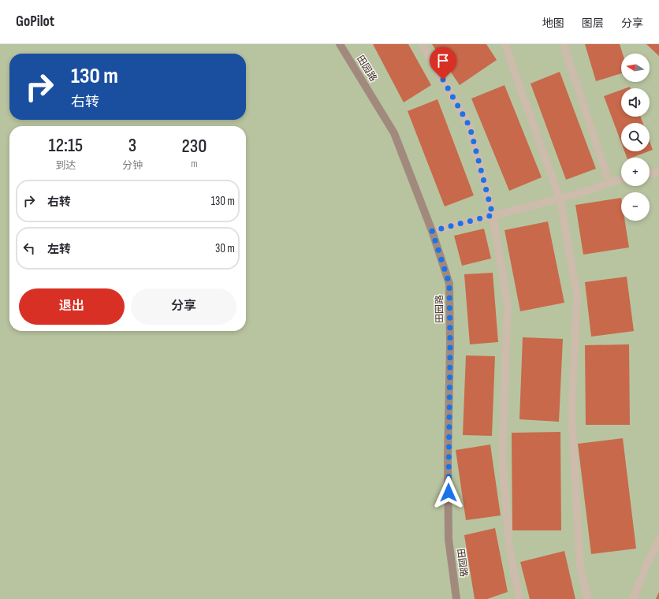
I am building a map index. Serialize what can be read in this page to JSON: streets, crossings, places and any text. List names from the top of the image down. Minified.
{"streets":{"street":["田园路"]},"north":"left","page":{"header":"GoPilot","nav":["地图","图层","分享"],"map_buttons":["+","−"],"turn":["130 m","右转"],"eta":["12:15","到达","3","分钟","230","m"],"list":[{"name":"右转","value":"130 m"},{"name":"左转","value":"30 m"}],"buttons":["退出","分享"]}}
